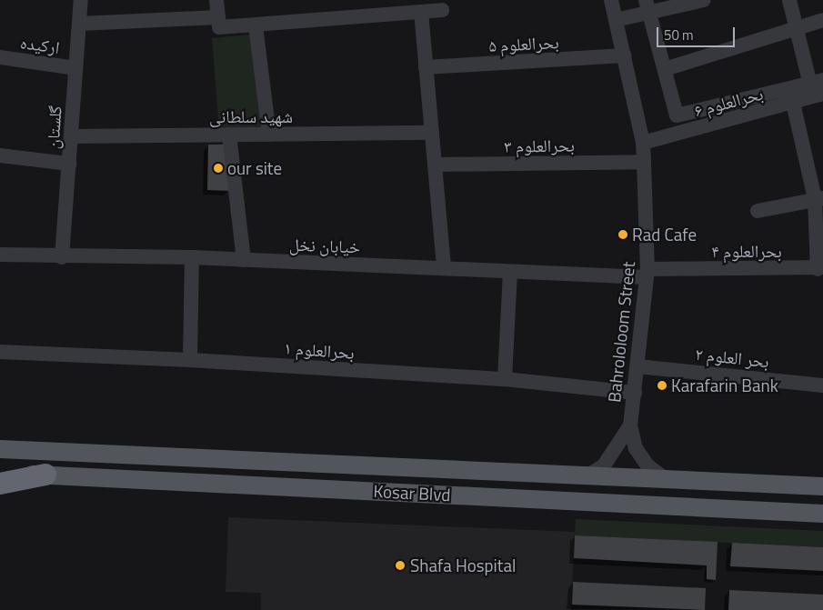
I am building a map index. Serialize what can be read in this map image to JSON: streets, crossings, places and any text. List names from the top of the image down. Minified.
{"streets":{"main road":["Kosar Blvd"],"street":["بحرالعلوم ۵","ارکیده","بحرالعلوم ۶","شهید سلطانی","گلستان","بحرالعلوم ۳","خیابان نخل","بحرالعلوم ۴","Bahrololoom Street","بحرالعلوم ۱","بحر العلوم ۲"]},"crossings":[["بحرالعلوم ۵","Bahrololoom Street"],["ارکیده","گلستان"],["بحرالعلوم ۶","Bahrololoom Street"],["شهید سلطانی","گلستان"],["گلستان","خیابان نخل"],["بحرالعلوم ۳","Bahrololoom Street"],["خیابان نخل","بحرالعلوم ۴"],["خیابان نخل","Bahrololoom Street"],["بحرالعلوم ۴","Bahrololoom Street"],["Bahrololoom Street","بحرالعلوم ۱"],["Bahrololoom Street","بحر العلوم ۲"]],"places":["our site","Rad Cafe","Karafarin Bank","Shafa Hospital"],"scale_bar":"50 m"}
